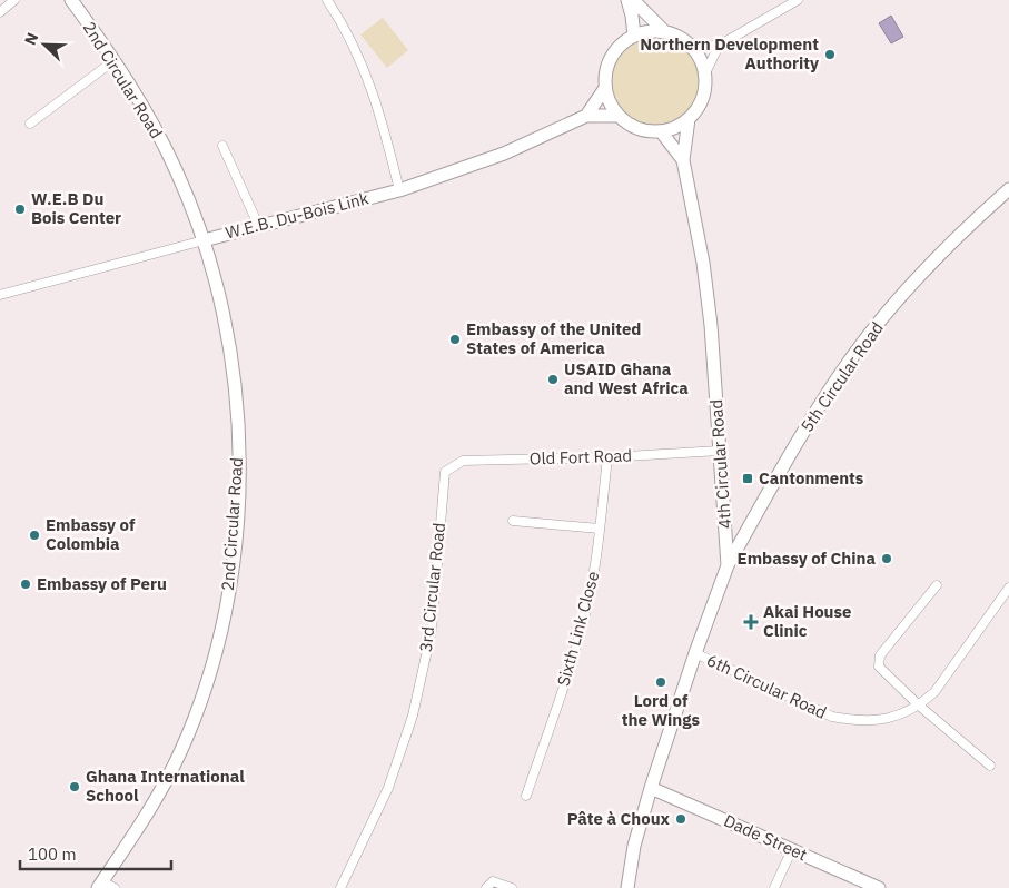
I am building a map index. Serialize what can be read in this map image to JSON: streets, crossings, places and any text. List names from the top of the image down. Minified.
{"streets":{"street":["2nd Circular Road","W.E.B. Du-Bois Link","5th Circular Road","Old Fort Road","4th Circular Road","3rd Circular Road","Sixth Link Close","6th Circular Road","Dade Street"]},"crossings":[["2nd Circular Road","W.E.B. Du-Bois Link"],["W.E.B. Du-Bois Link","4th Circular Road"],["5th Circular Road","4th Circular Road"],["Old Fort Road","4th Circular Road"],["Old Fort Road","3rd Circular Road"],["Old Fort Road","Sixth Link Close"],["4th Circular Road","6th Circular Road"],["4th Circular Road","Dade Street"]],"places":{"other":["Northern Development Authority","W.E.B Du Bois Center","Embassy of the United States of America","USAID Ghana and West Africa","Embassy of Colombia","Embassy of China","Embassy of Peru","Lord of the Wings","Ghana International School","Pâte à Choux"],"transit":["Cantonments"],"health":["Akai House Clinic"]},"scale_bar":"100 m","north":"top left"}
